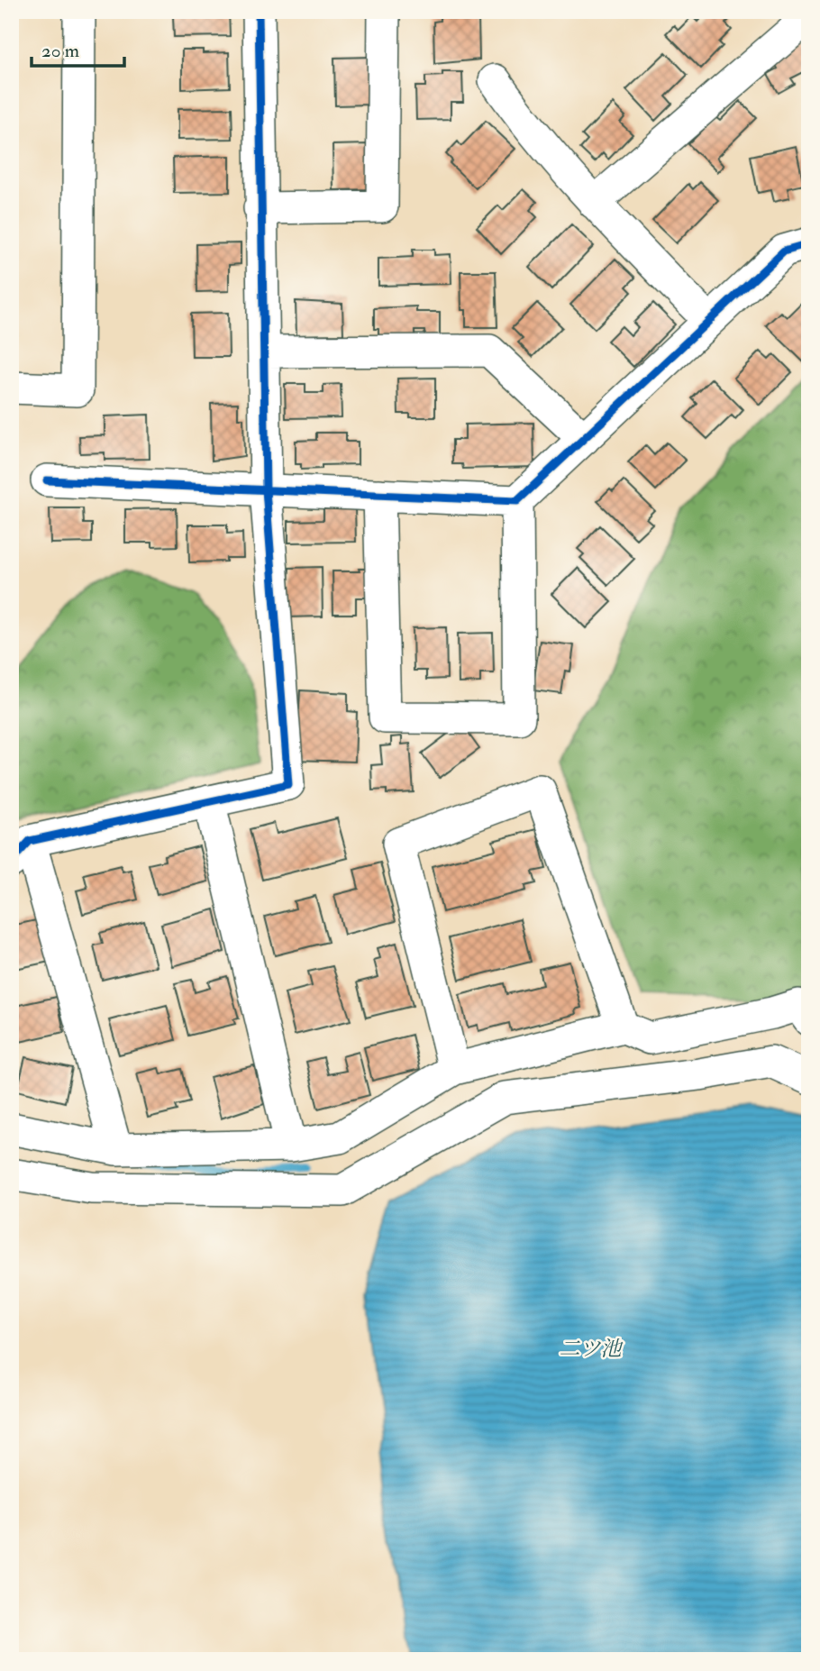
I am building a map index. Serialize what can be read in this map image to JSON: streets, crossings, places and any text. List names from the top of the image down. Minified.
{"water":["二ツ池"],"scale_bar":"20 m"}
